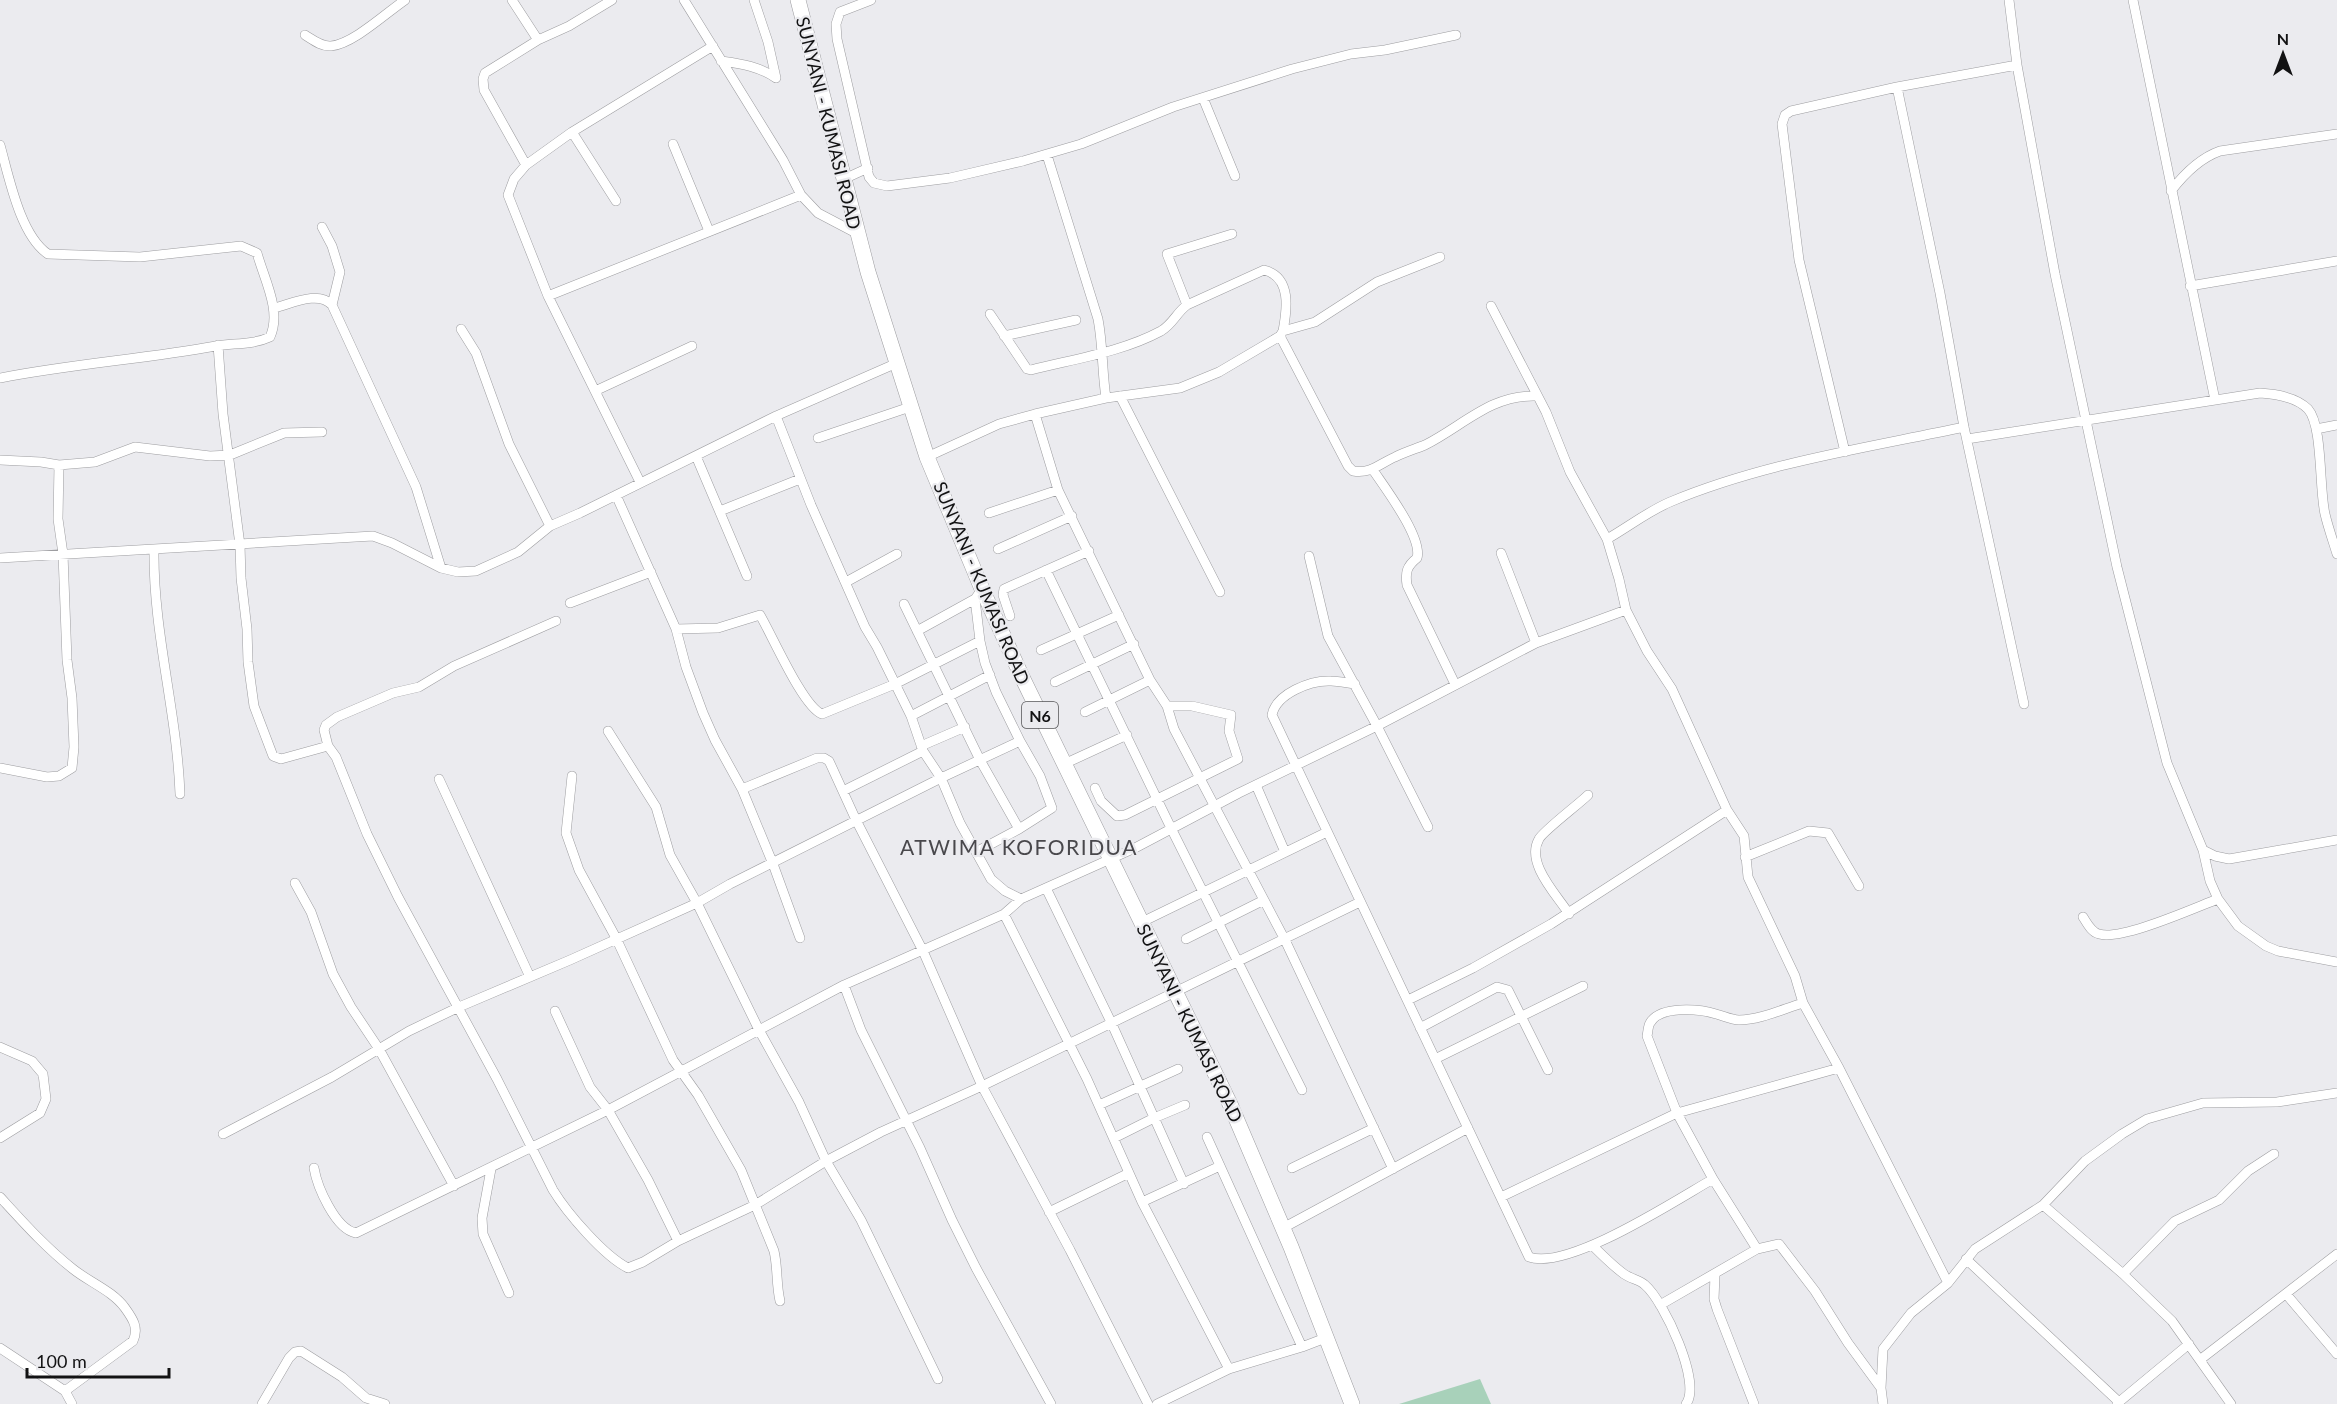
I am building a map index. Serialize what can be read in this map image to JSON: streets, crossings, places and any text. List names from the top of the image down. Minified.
{"streets":{"main road":["SUNYANI - KUMASI ROAD","N6"]},"districts":["ATWIMA KOFORIDUA"],"scale_bar":"100 m","north":"top"}
